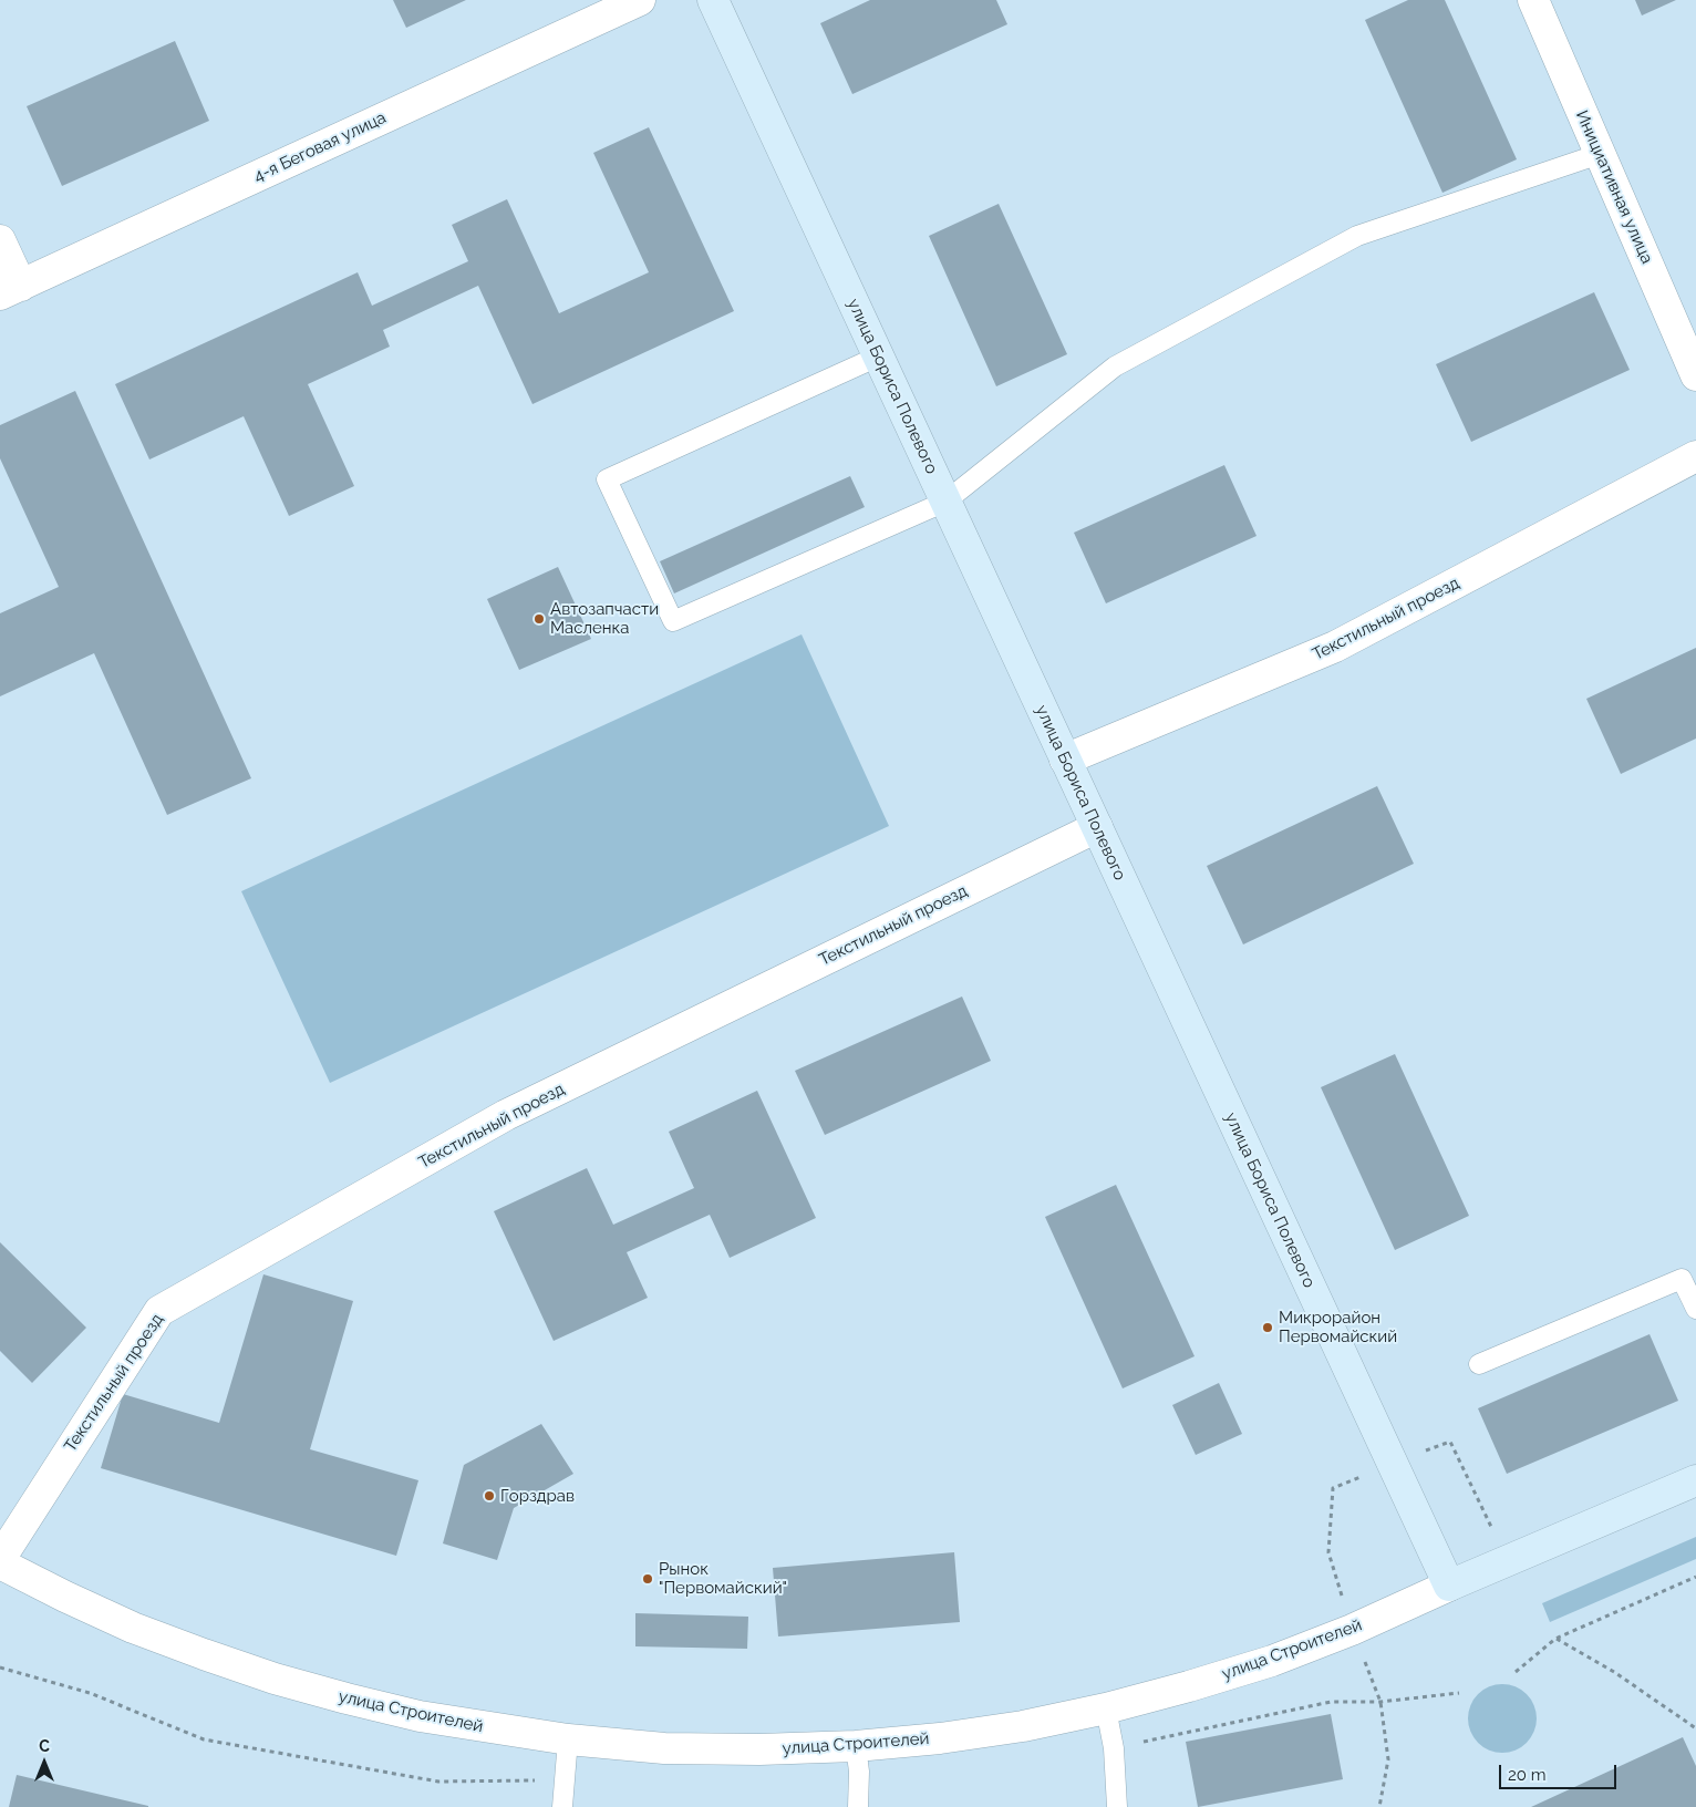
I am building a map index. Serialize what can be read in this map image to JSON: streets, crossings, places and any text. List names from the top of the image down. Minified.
{"streets":{"main road":["улица Бориса Полевого","улица Строителей"],"street":["4-я Беговая улица","Инициативная улица","Текстильный проезд"]},"crossings":[["улица Бориса Полевого","Текстильный проезд"],["улица Бориса Полевого","улица Строителей"]],"places":["Автозапчасти Масленка","Микрорайон Первомайский","Горздрав","Рынок \"Первомайский\""],"scale_bar":"20 m","north":"top"}
